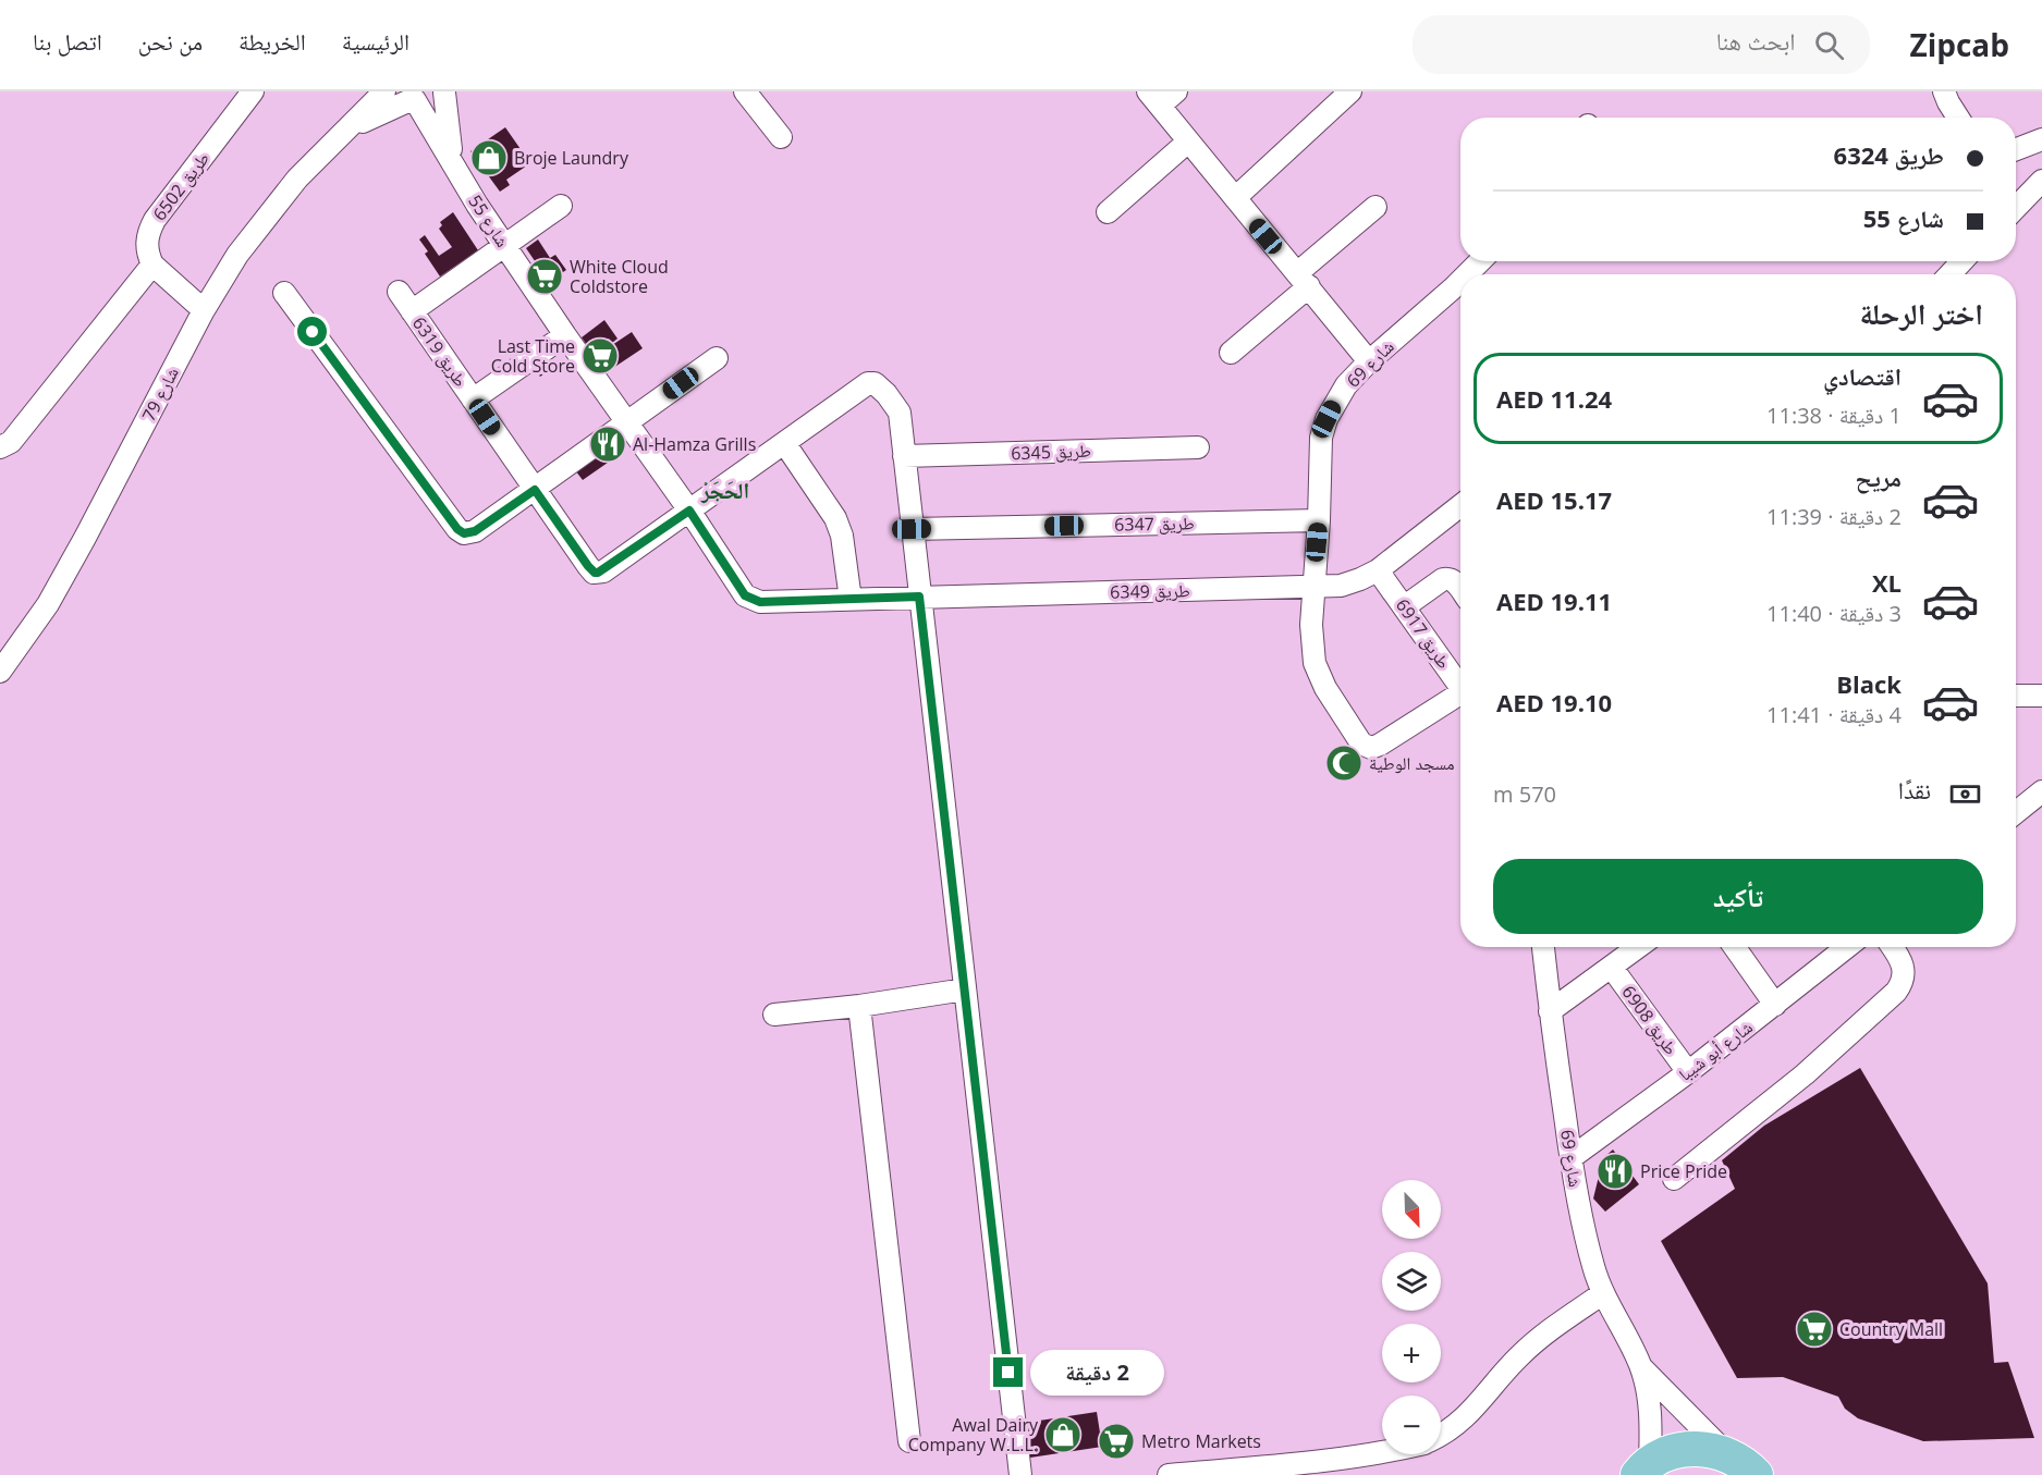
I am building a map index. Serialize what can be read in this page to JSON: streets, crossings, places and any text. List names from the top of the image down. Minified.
{"streets":{"street":["طريق 6502","شارع 55","طريق 6319","شارع 69","شارع 79","طريق 6345","طريق 6347","طريق 6349","طريق 6917","طريق 6908","شارع أبو شيبا"]},"crossings":[["شارع 55","طريق 6319"],["شارع 55","شارع 79"],["شارع 55","طريق 6349"],["شارع 69","طريق 6347"],["شارع 69","طريق 6349"],["شارع 69","شارع أبو شيبا"],["طريق 6349","طريق 6917"],["طريق 6908","شارع أبو شيبا"]],"districts":["الحَجَرْ"],"places":{"shop":["Broje Laundry","Awal Dairy Company W.L.L."],"supermarket":["White Cloud Coldstore","Last Time Cold Store","Country Mall","Metro Markets"],"restaurant":["Al-Hamza Grills","Price Pride"],"mosque":["مسجد الوطية"]},"north":"bottom right","page":{"header":"Zipcab","search":"ابحث هنا","nav":["الرئيسية","الخريطة","من نحن","اتصل بنا"],"banner":["طريق 6324","شارع 55"],"heading":"اختر الرحلة","list":[{"name":"اقتصادي","note":"1 دقيقة · 11:38","value":"AED 11.24"},{"name":"مريح","note":"2 دقيقة · 11:39","value":"AED 15.17"},{"name":"XL","note":"3 دقيقة · 11:40","value":"AED 19.11"},{"name":"Black","note":"4 دقيقة · 11:41","value":"AED 19.10"}],"pay":["نقدًا","570 m"],"buttons":"تأكيد","map_buttons":["+","−"],"bubble":"2 دقيقة"}}
